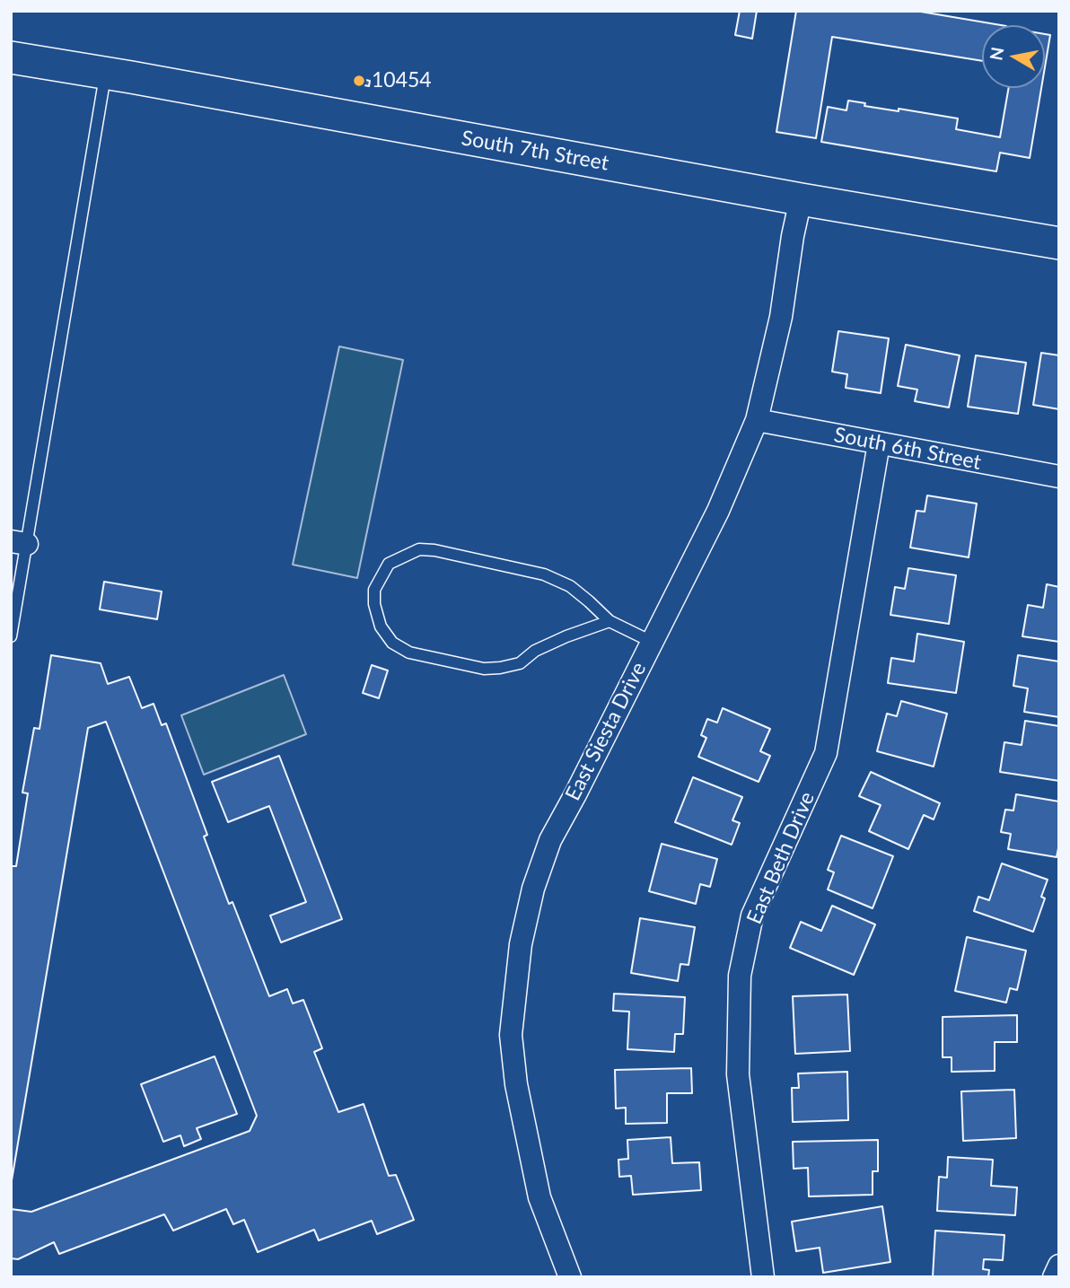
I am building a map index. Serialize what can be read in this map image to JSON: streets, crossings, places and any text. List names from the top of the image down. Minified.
{"streets":{"main road":["South 7th Street"],"street":["South 6th Street","East Siesta Drive","East Beth Drive"]},"crossings":[["South 7th Street","East Siesta Drive"],["South 6th Street","East Siesta Drive"],["South 6th Street","East Beth Drive"]],"places":["10454"],"north":"left"}
